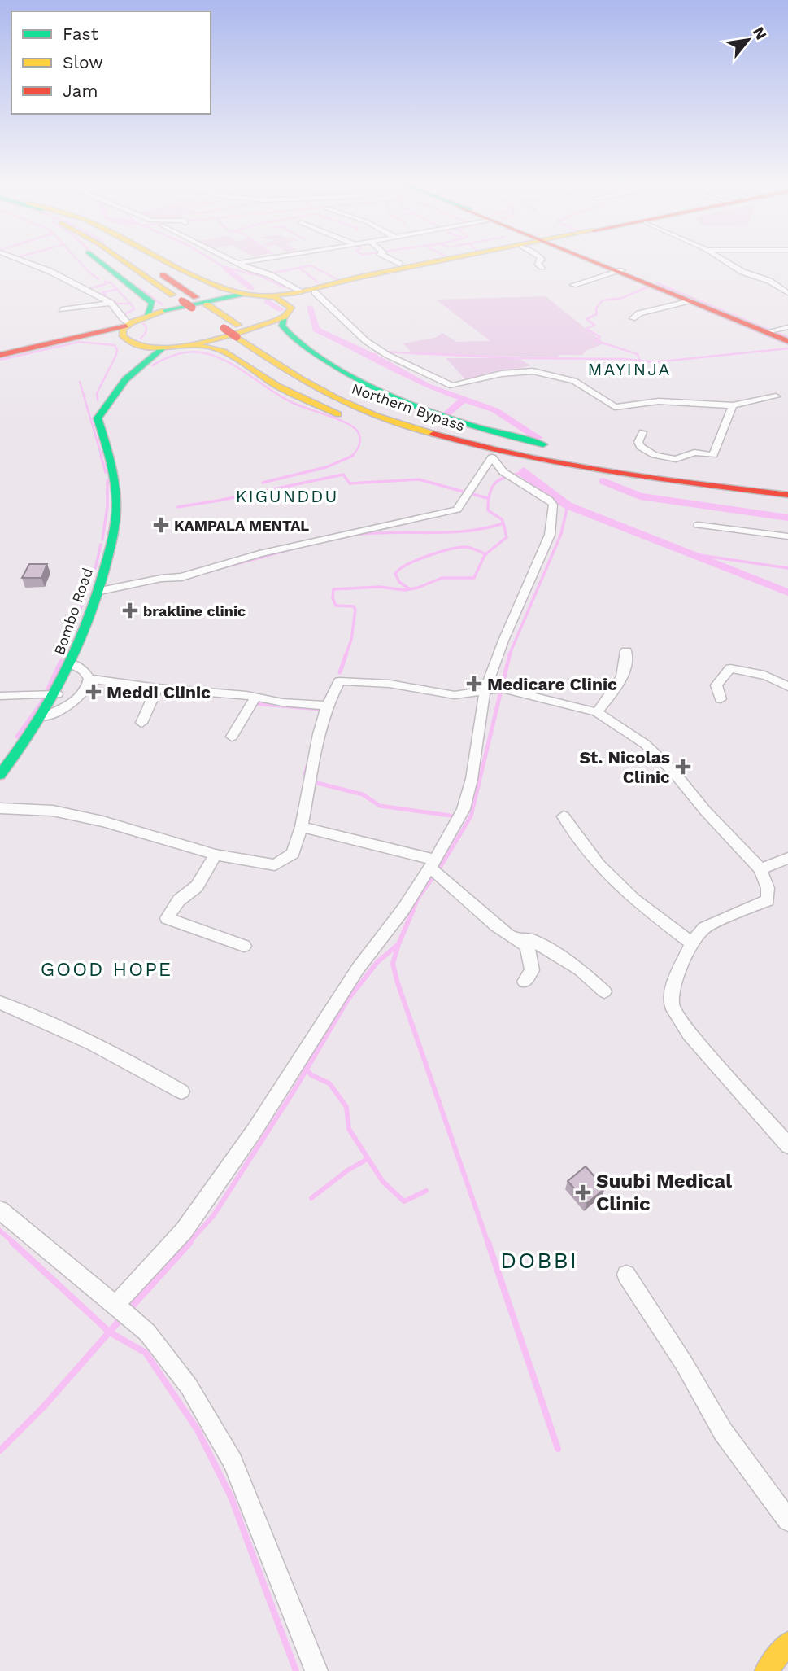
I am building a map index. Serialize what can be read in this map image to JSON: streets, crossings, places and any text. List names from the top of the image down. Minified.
{"streets":{"main road":["Northern Bypass","Bombo Road"]},"districts":["MAYINJA","KIGUNDDU","GOOD HOPE","DOBBI"],"places":{"health":["KAMPALA MENTAL","brakline clinic","Medicare Clinic","Meddi Clinic","St. Nicolas Clinic","Suubi Medical Clinic"]},"legend":["Fast","Slow","Jam"],"north":"top right"}
